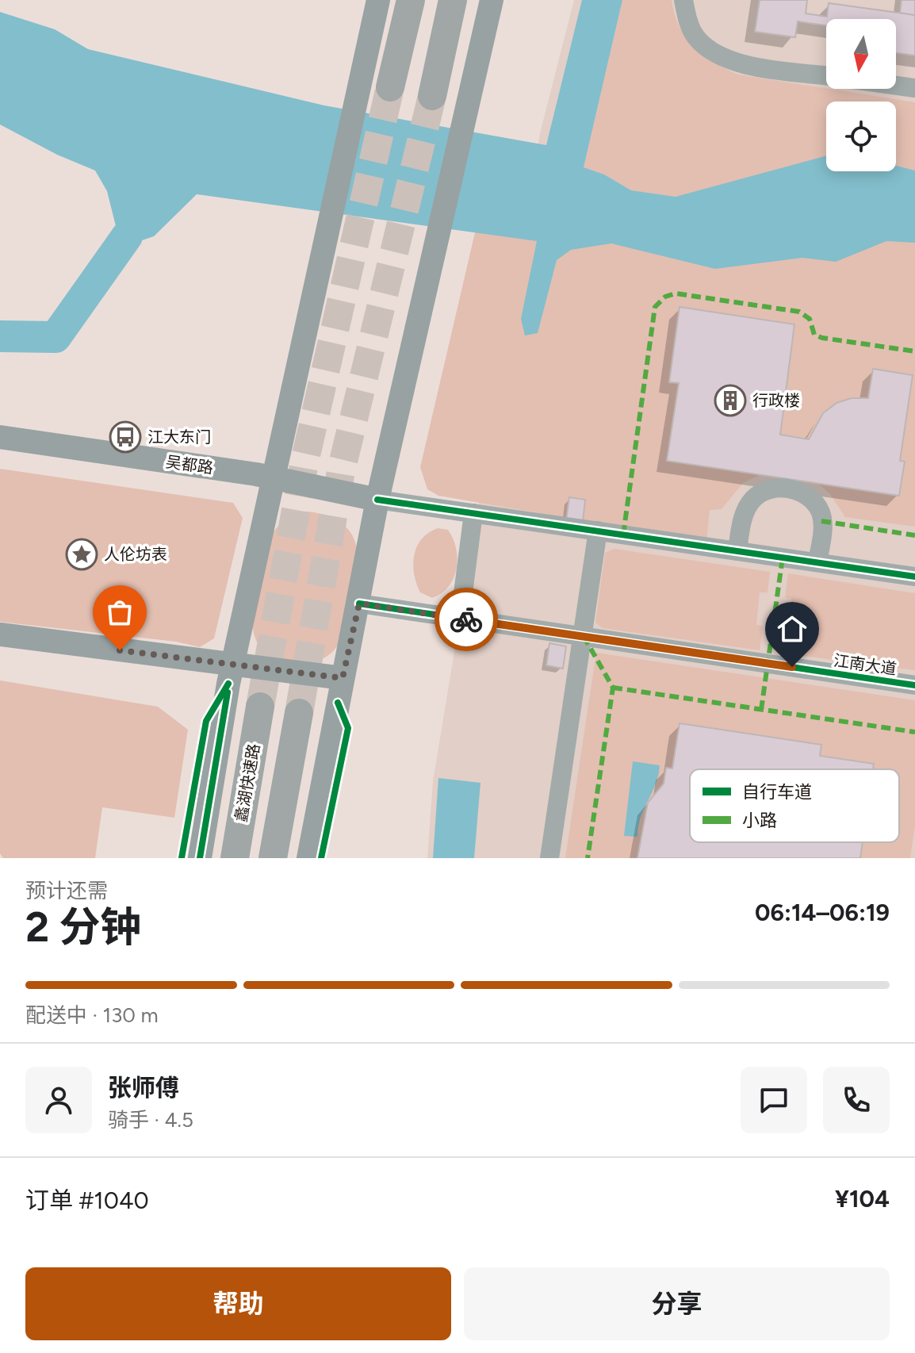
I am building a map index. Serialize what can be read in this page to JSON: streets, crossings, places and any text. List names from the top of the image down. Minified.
{"streets":{"highway":["蠡湖快速路"],"main road":["吴都路"],"street":["江南大道"]},"places":{"building":["行政楼"],"bus stop":["江大东门"],"place":["人伦坊表"]},"legend":["自行车道","小路"],"north":"bottom","page":{"heading":["2 分钟","预计还需","06:14–06:19"],"panel":["张师傅","骑手 · 4.5","订单 #1040","¥104"],"bar":"配送中 · 130 m","buttons":["帮助","分享"]}}
